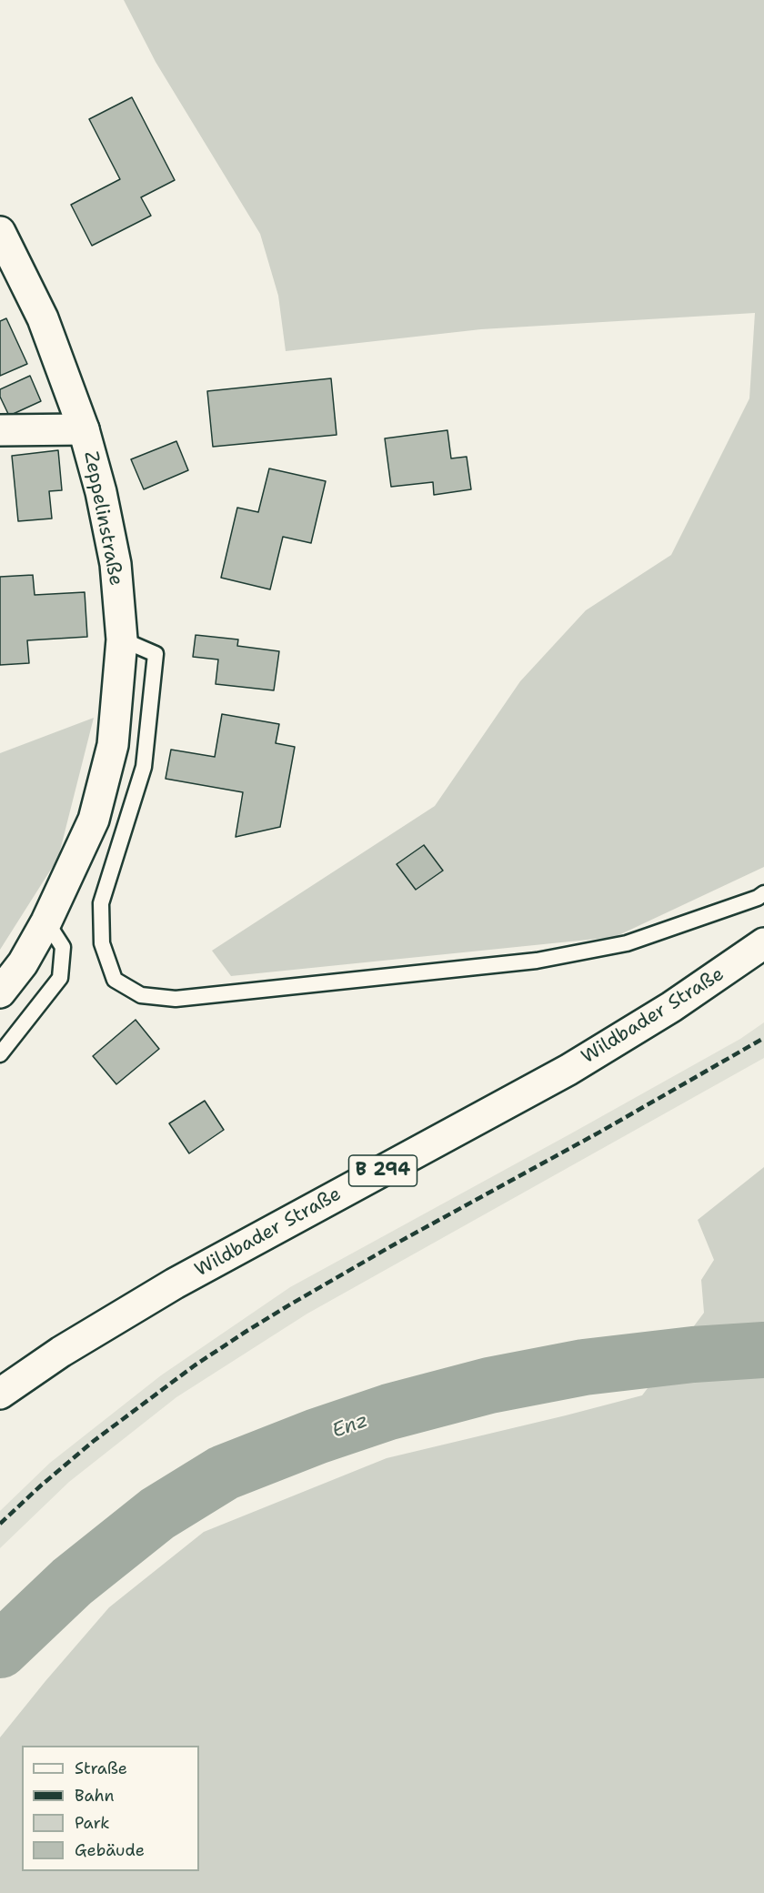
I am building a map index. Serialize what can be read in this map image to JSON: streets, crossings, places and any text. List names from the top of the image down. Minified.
{"streets":{"street":["Zeppelinstraße","Wildbader Straße","B 294"]},"water":["Enz"],"legend":["Straße","Bahn","Park","Gebäude"]}
